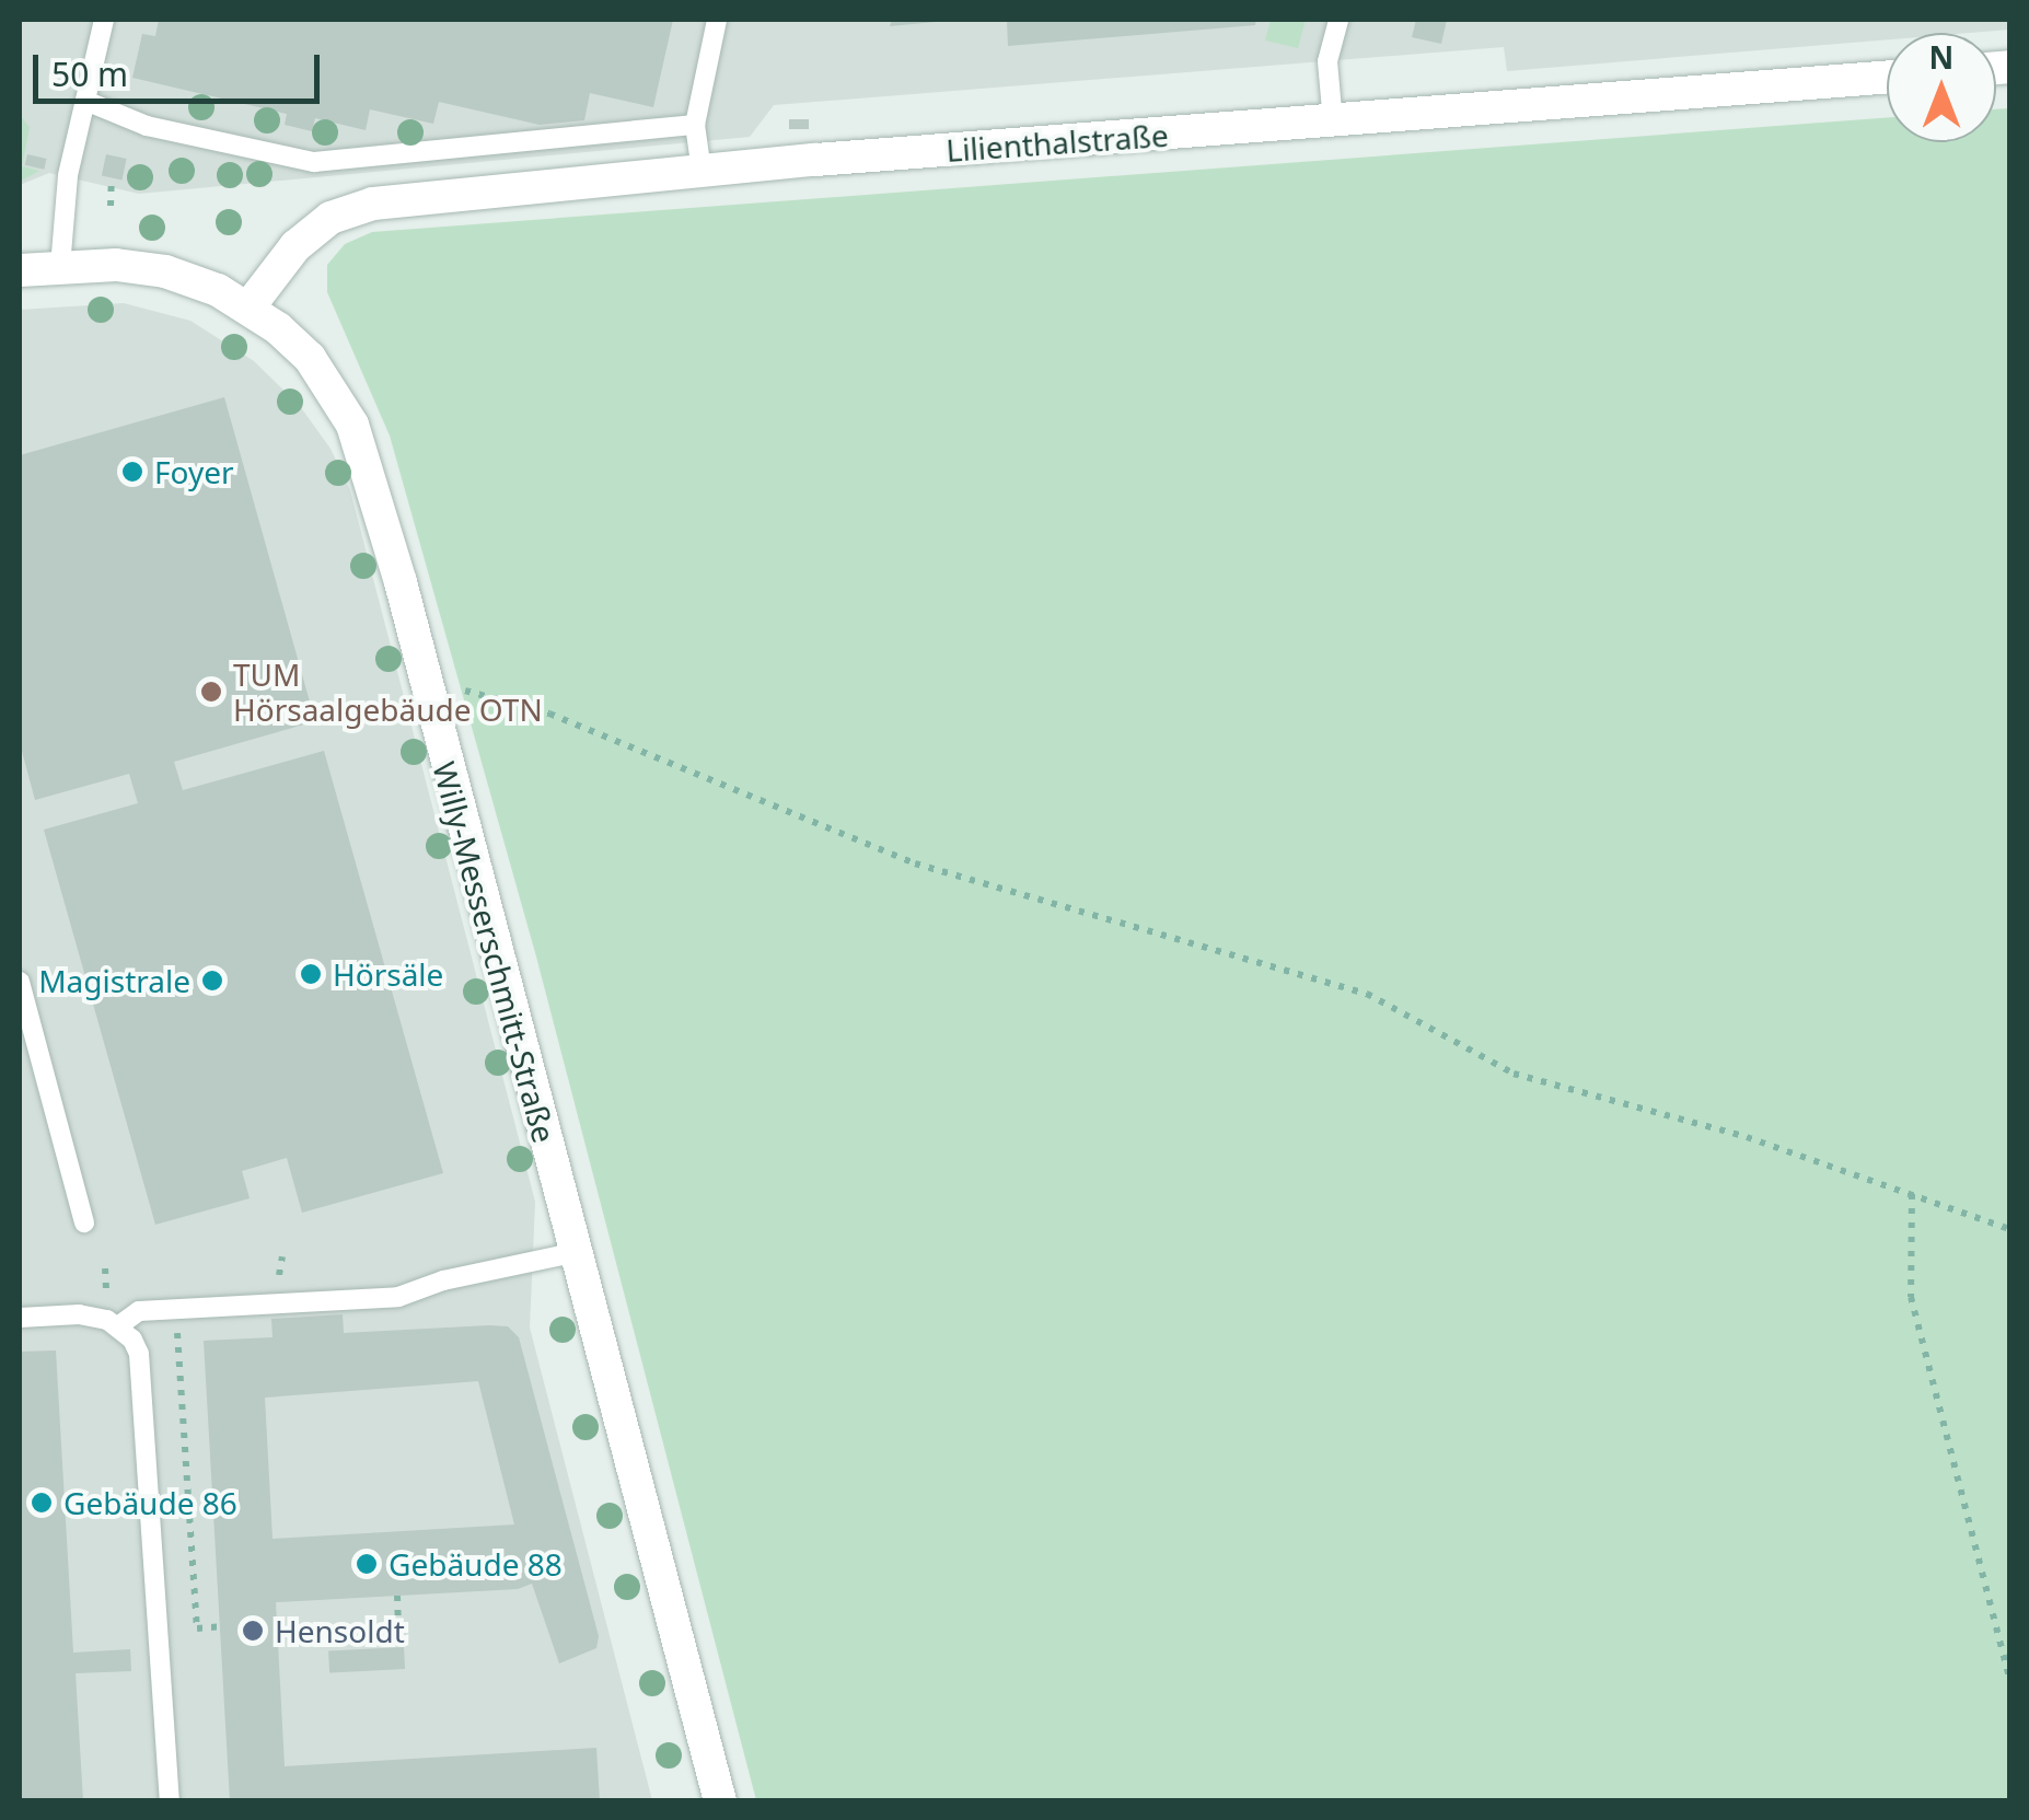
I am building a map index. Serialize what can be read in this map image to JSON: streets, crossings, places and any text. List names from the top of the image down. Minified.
{"streets":{"street":["Lilienthalstraße","Willy-Messerschmitt-Straße"]},"crossings":[["Lilienthalstraße","Willy-Messerschmitt-Straße"]],"places":["Foyer","TUM Hörsaalgebäude OTN","Hörsäle","Magistrale","Gebäude 86","Gebäude 88","Hensoldt"],"scale_bar":"50 m","north":"top"}
